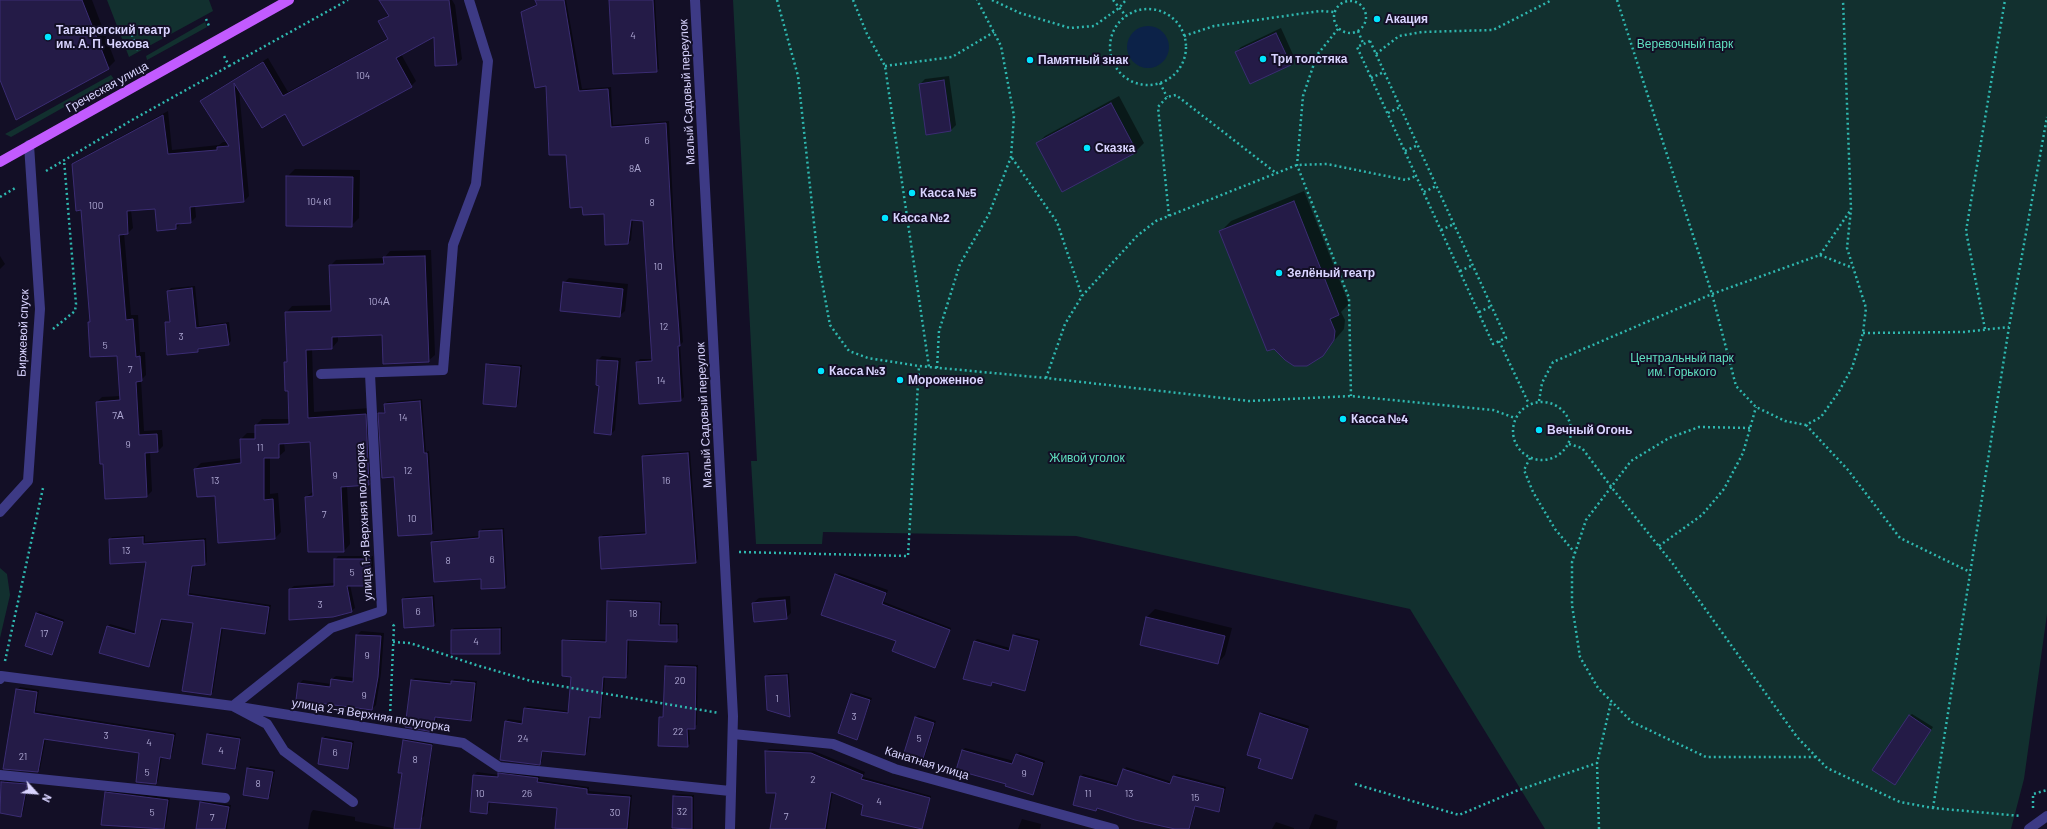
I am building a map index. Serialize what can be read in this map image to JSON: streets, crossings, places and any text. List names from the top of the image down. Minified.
{"streets":{"main road":["Греческая улица"],"street":["Малый Садовый переулок","Биржевой спуск","улица 1-я Верхняя полугорка","улица 2-я Верхняя полугорка","Канатная улица"]},"crossings":[["Греческая улица","Биржевой спуск"],["Малый Садовый переулок","улица 2-я Верхняя полугорка"],["Малый Садовый переулок","Канатная улица"],["улица 1-я Верхняя полугорка","улица 2-я Верхняя полугорка"]],"parks":["Веревочный парк","Центральный парк им. Горького","Живой уголок"],"places":["Акация","Таганрогский театр им. А. П. Чехова","Три толстяка","Памятный знак","Сказка","Касса №5","Касса №2","Зелёный театр","Касса №3","Мороженное","Касса №4","Вечный Огонь"],"house_numbers":["4","104","6","8А","104 к1","8","100","10","104А","12","3","5","7","14","7А","14","9","11","12","9","13","16","7","10","13","6","8","5","3","6","18","17","4","9","20","9","1","3","22","3","24","5","4","4","6","21","8","5","9","2","8","10","26","11","13","15","4","32","5","30","7","7"],"north":"bottom right"}
